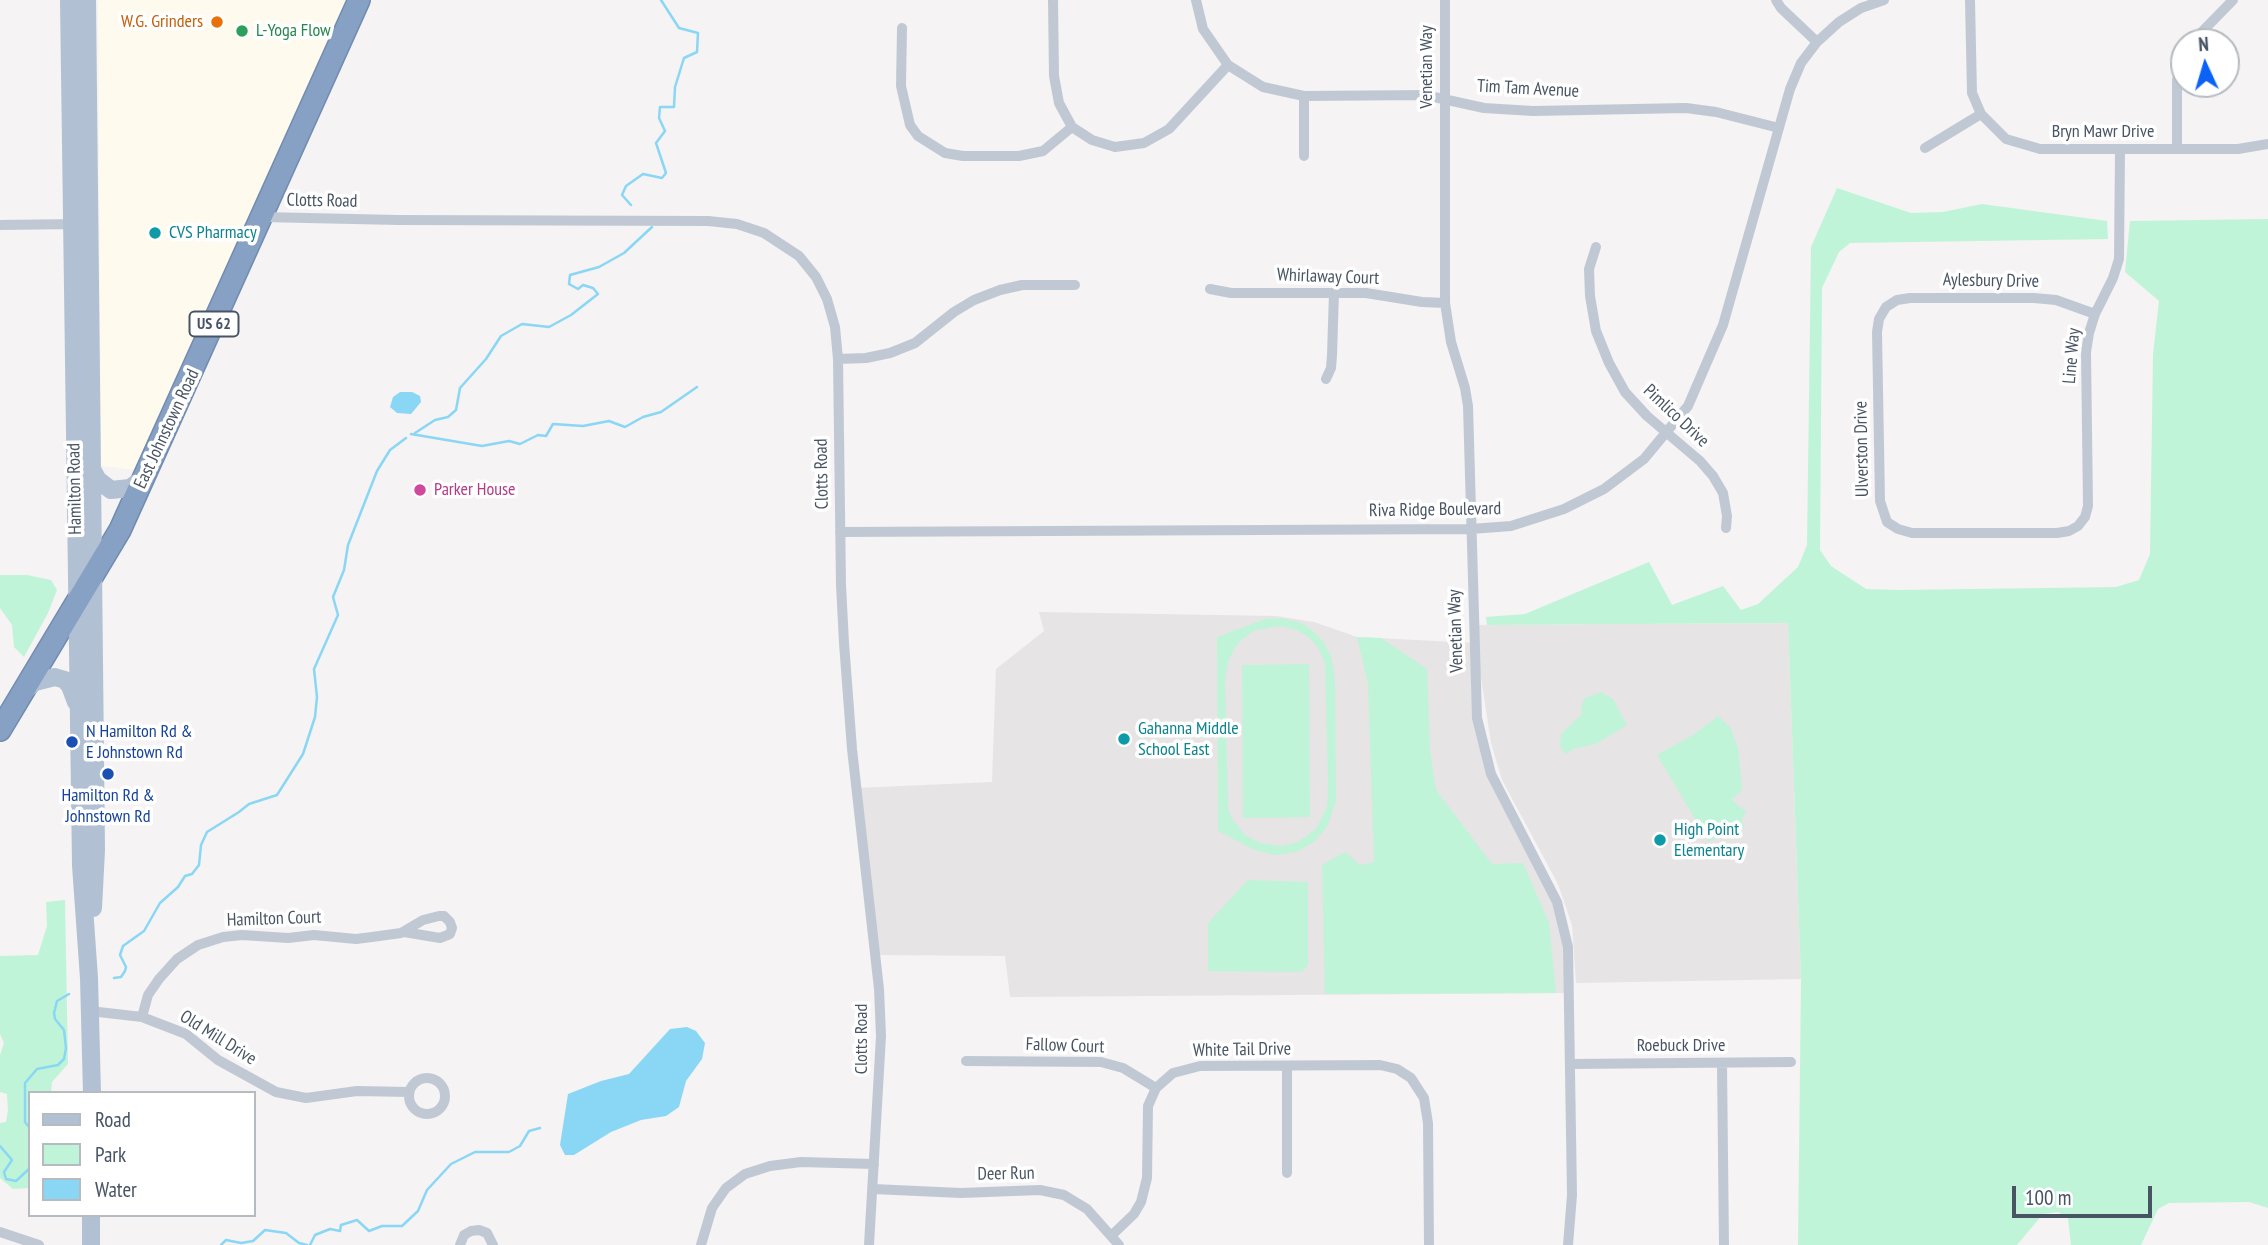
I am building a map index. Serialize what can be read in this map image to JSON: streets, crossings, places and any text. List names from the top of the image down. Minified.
{"streets":{"highway":["US 62","East Johnstown Road"],"main road":["Hamilton Road"],"street":["Venetian Way","Tim Tam Avenue","Bryn Mawr Drive","Clotts Road","Whirlaway Court","Aylesbury Drive","Line Way","Pimlico Drive","Ulverston Drive","Riva Ridge Boulevard","Hamilton Court","Old Mill Drive","Fallow Court","Roebuck Drive","White Tail Drive","Deer Run"]},"crossings":[["Venetian Way","Tim Tam Avenue"],["Venetian Way","Whirlaway Court"],["Venetian Way","Riva Ridge Boulevard"],["Venetian Way","Roebuck Drive"],["Tim Tam Avenue","Riva Ridge Boulevard"],["Bryn Mawr Drive","Line Way"],["Clotts Road","East Johnstown Road"],["Clotts Road","Riva Ridge Boulevard"],["Clotts Road","Deer Run"],["Aylesbury Drive","Line Way"],["Aylesbury Drive","Ulverston Drive"],["Line Way","Ulverston Drive"],["Pimlico Drive","Riva Ridge Boulevard"],["East Johnstown Road","Hamilton Road"],["Hamilton Road","Old Mill Drive"],["Hamilton Court","Old Mill Drive"],["Fallow Court","White Tail Drive"]],"places":["W.G. Grinders","L-Yoga Flow","CVS Pharmacy","Parker House","Gahanna Middle School East","N Hamilton Rd & E Johnstown Rd","Hamilton Rd & Johnstown Rd","High Point Elementary"],"legend":["Road","Park","Water"],"scale_bar":"100 m","north":"top"}
